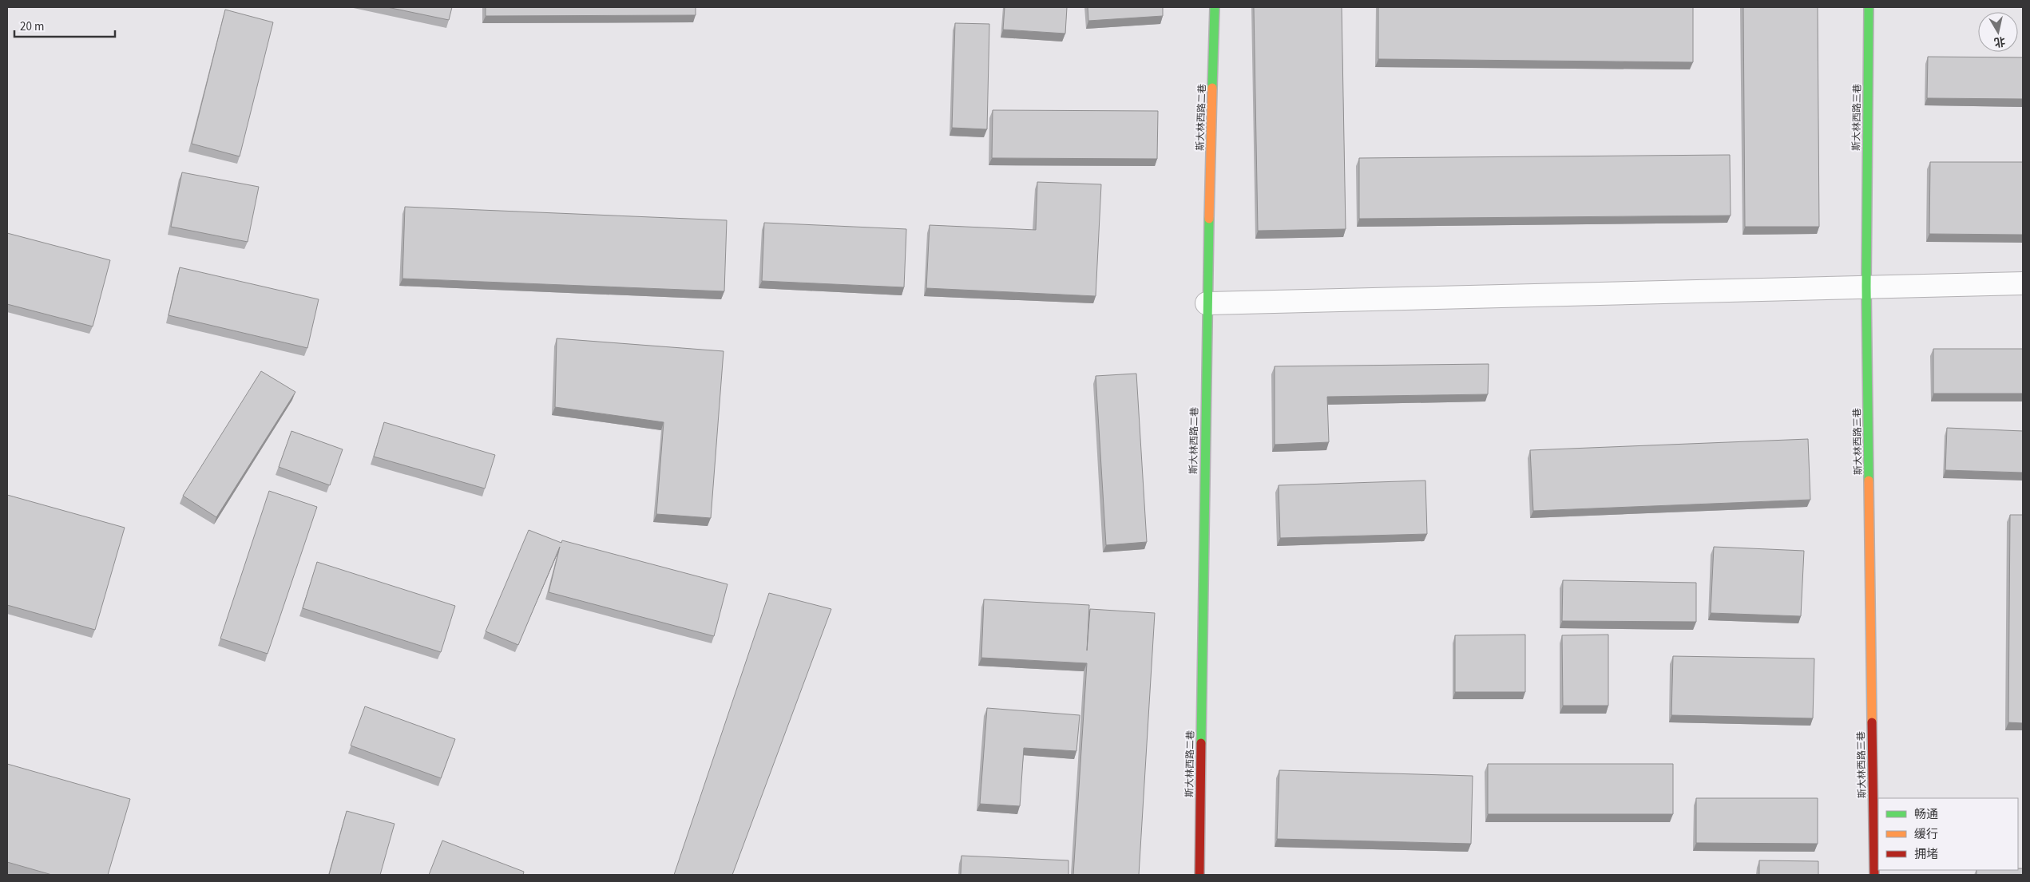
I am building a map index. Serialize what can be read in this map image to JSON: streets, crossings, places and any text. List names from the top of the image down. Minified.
{"streets":{"street":["斯大林西路二巷","斯大林西路三巷"]},"legend":["畅通","缓行","拥堵"],"scale_bar":"20 m","north":"bottom"}
